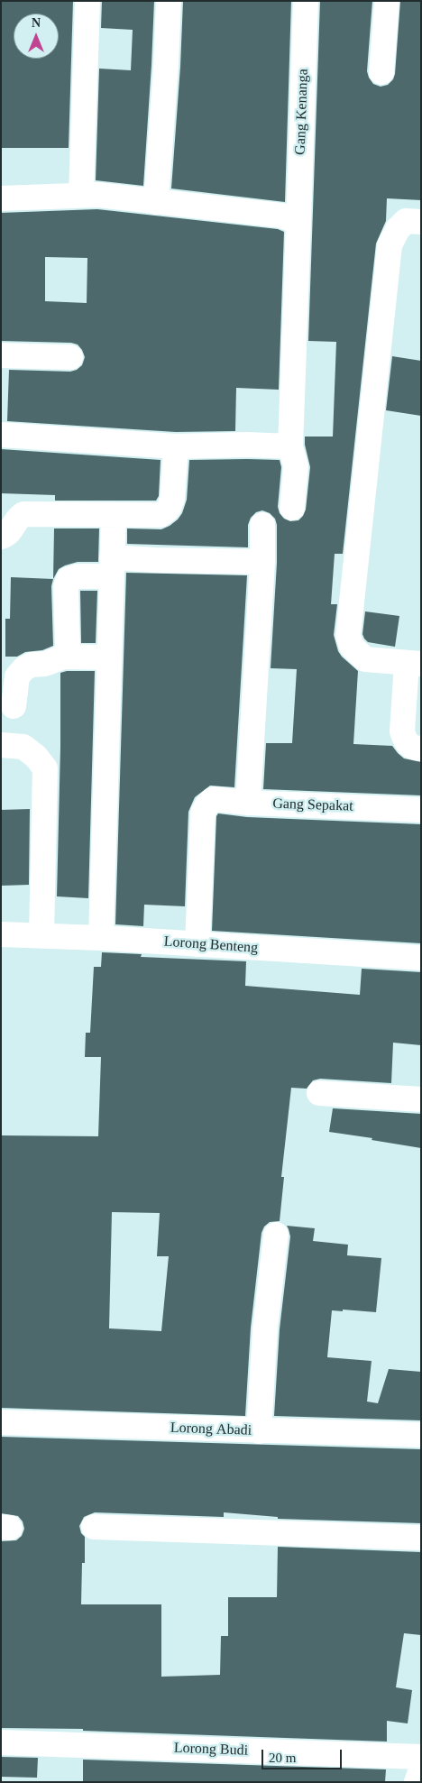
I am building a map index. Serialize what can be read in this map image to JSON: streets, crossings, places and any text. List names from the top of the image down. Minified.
{"streets":{"street":["Gang Kenanga","Gang Sepakat","Lorong Benteng","Lorong Abadi","Lorong Budi"]},"crossings":[["Gang Sepakat","Lorong Benteng"]],"scale_bar":"20 m","north":"top"}
